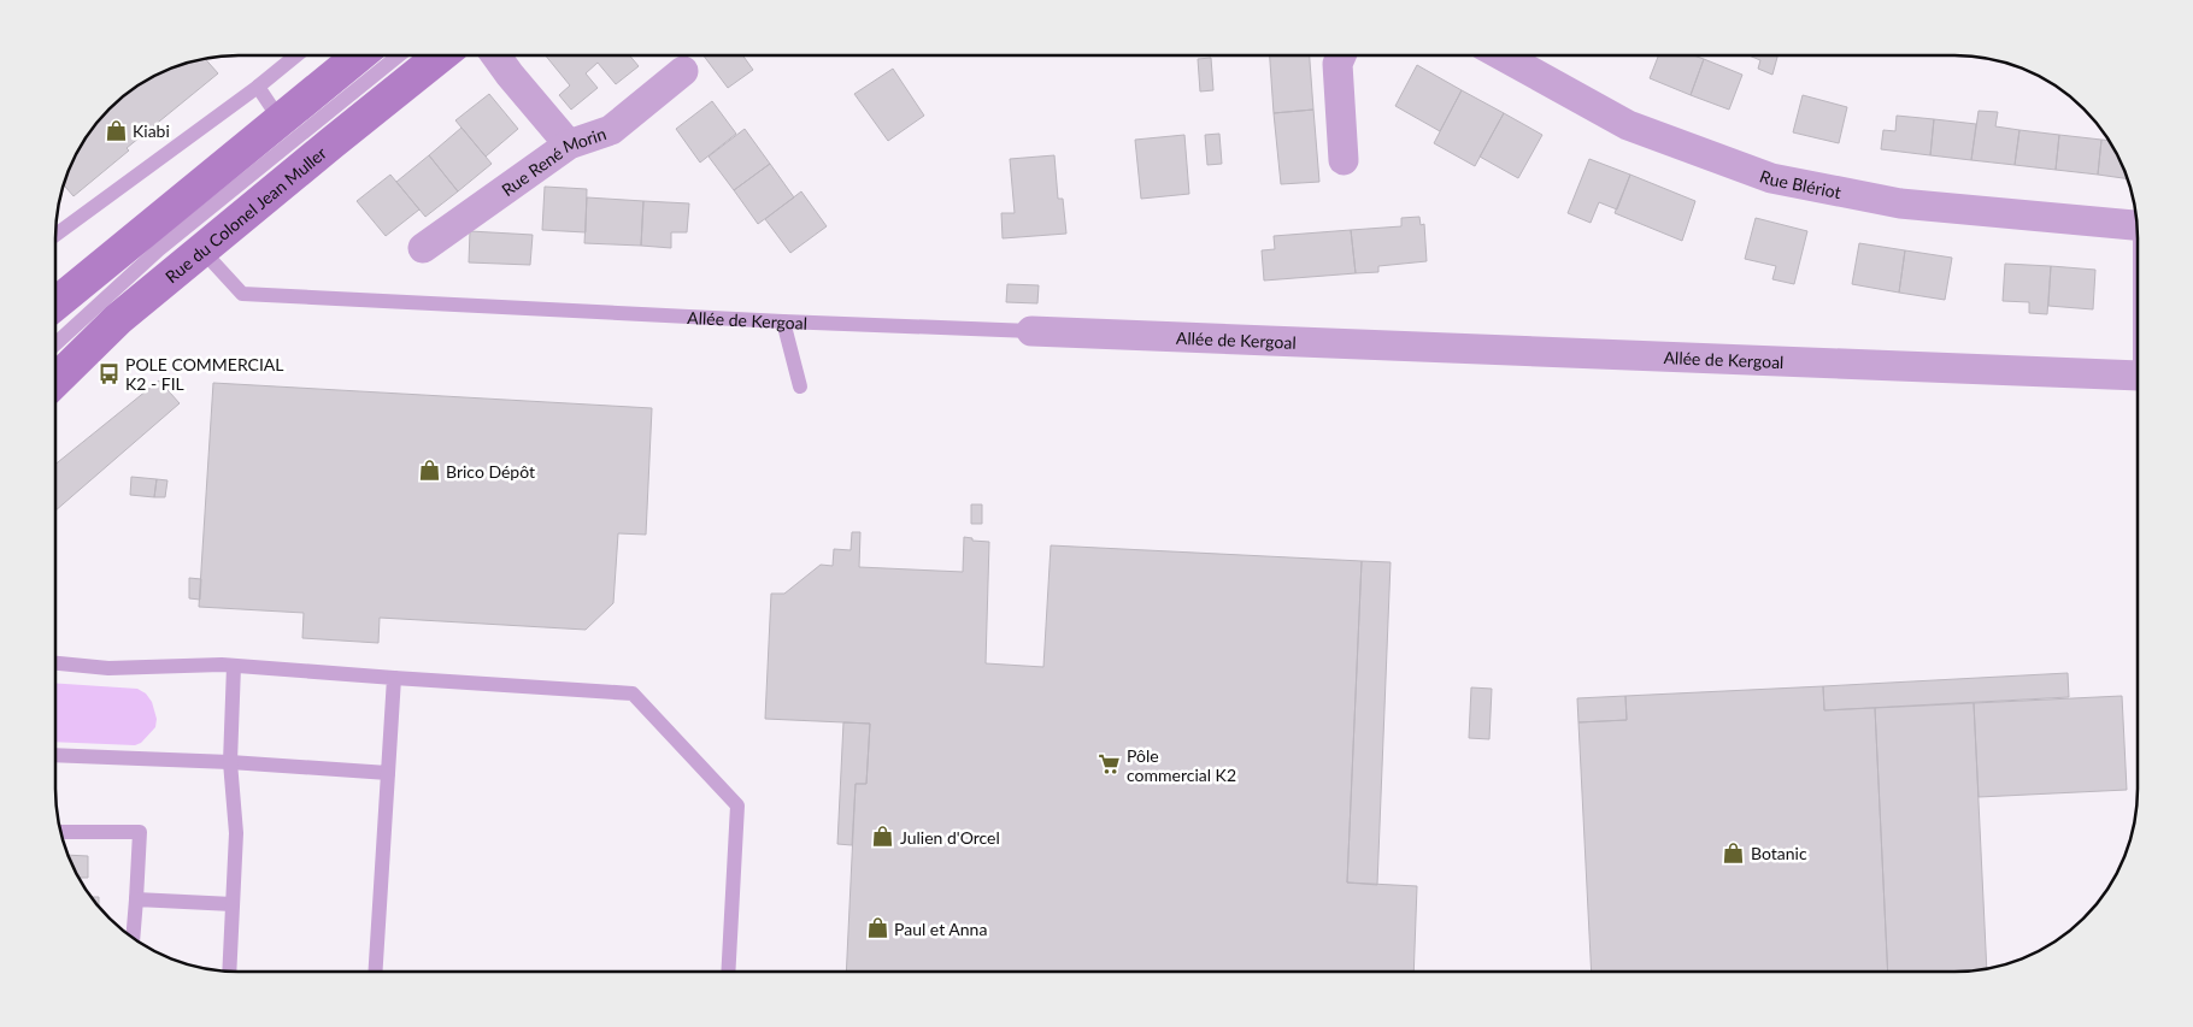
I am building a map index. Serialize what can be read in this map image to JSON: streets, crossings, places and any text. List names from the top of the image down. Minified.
{"streets":{"main road":["Rue du Colonel Jean Muller"],"street":["Rue René Morin","Rue Blériot","Allée de Kergoal"]},"crossings":[["Rue du Colonel Jean Muller","Allée de Kergoal"]],"places":{"shop":["Kiabi","Brico Dépôt","Julien d'Orcel","Botanic","Paul et Anna"],"bus stop":["POLE COMMERCIAL K2 - FIL"],"supermarket":["Pôle commercial K2"]}}
